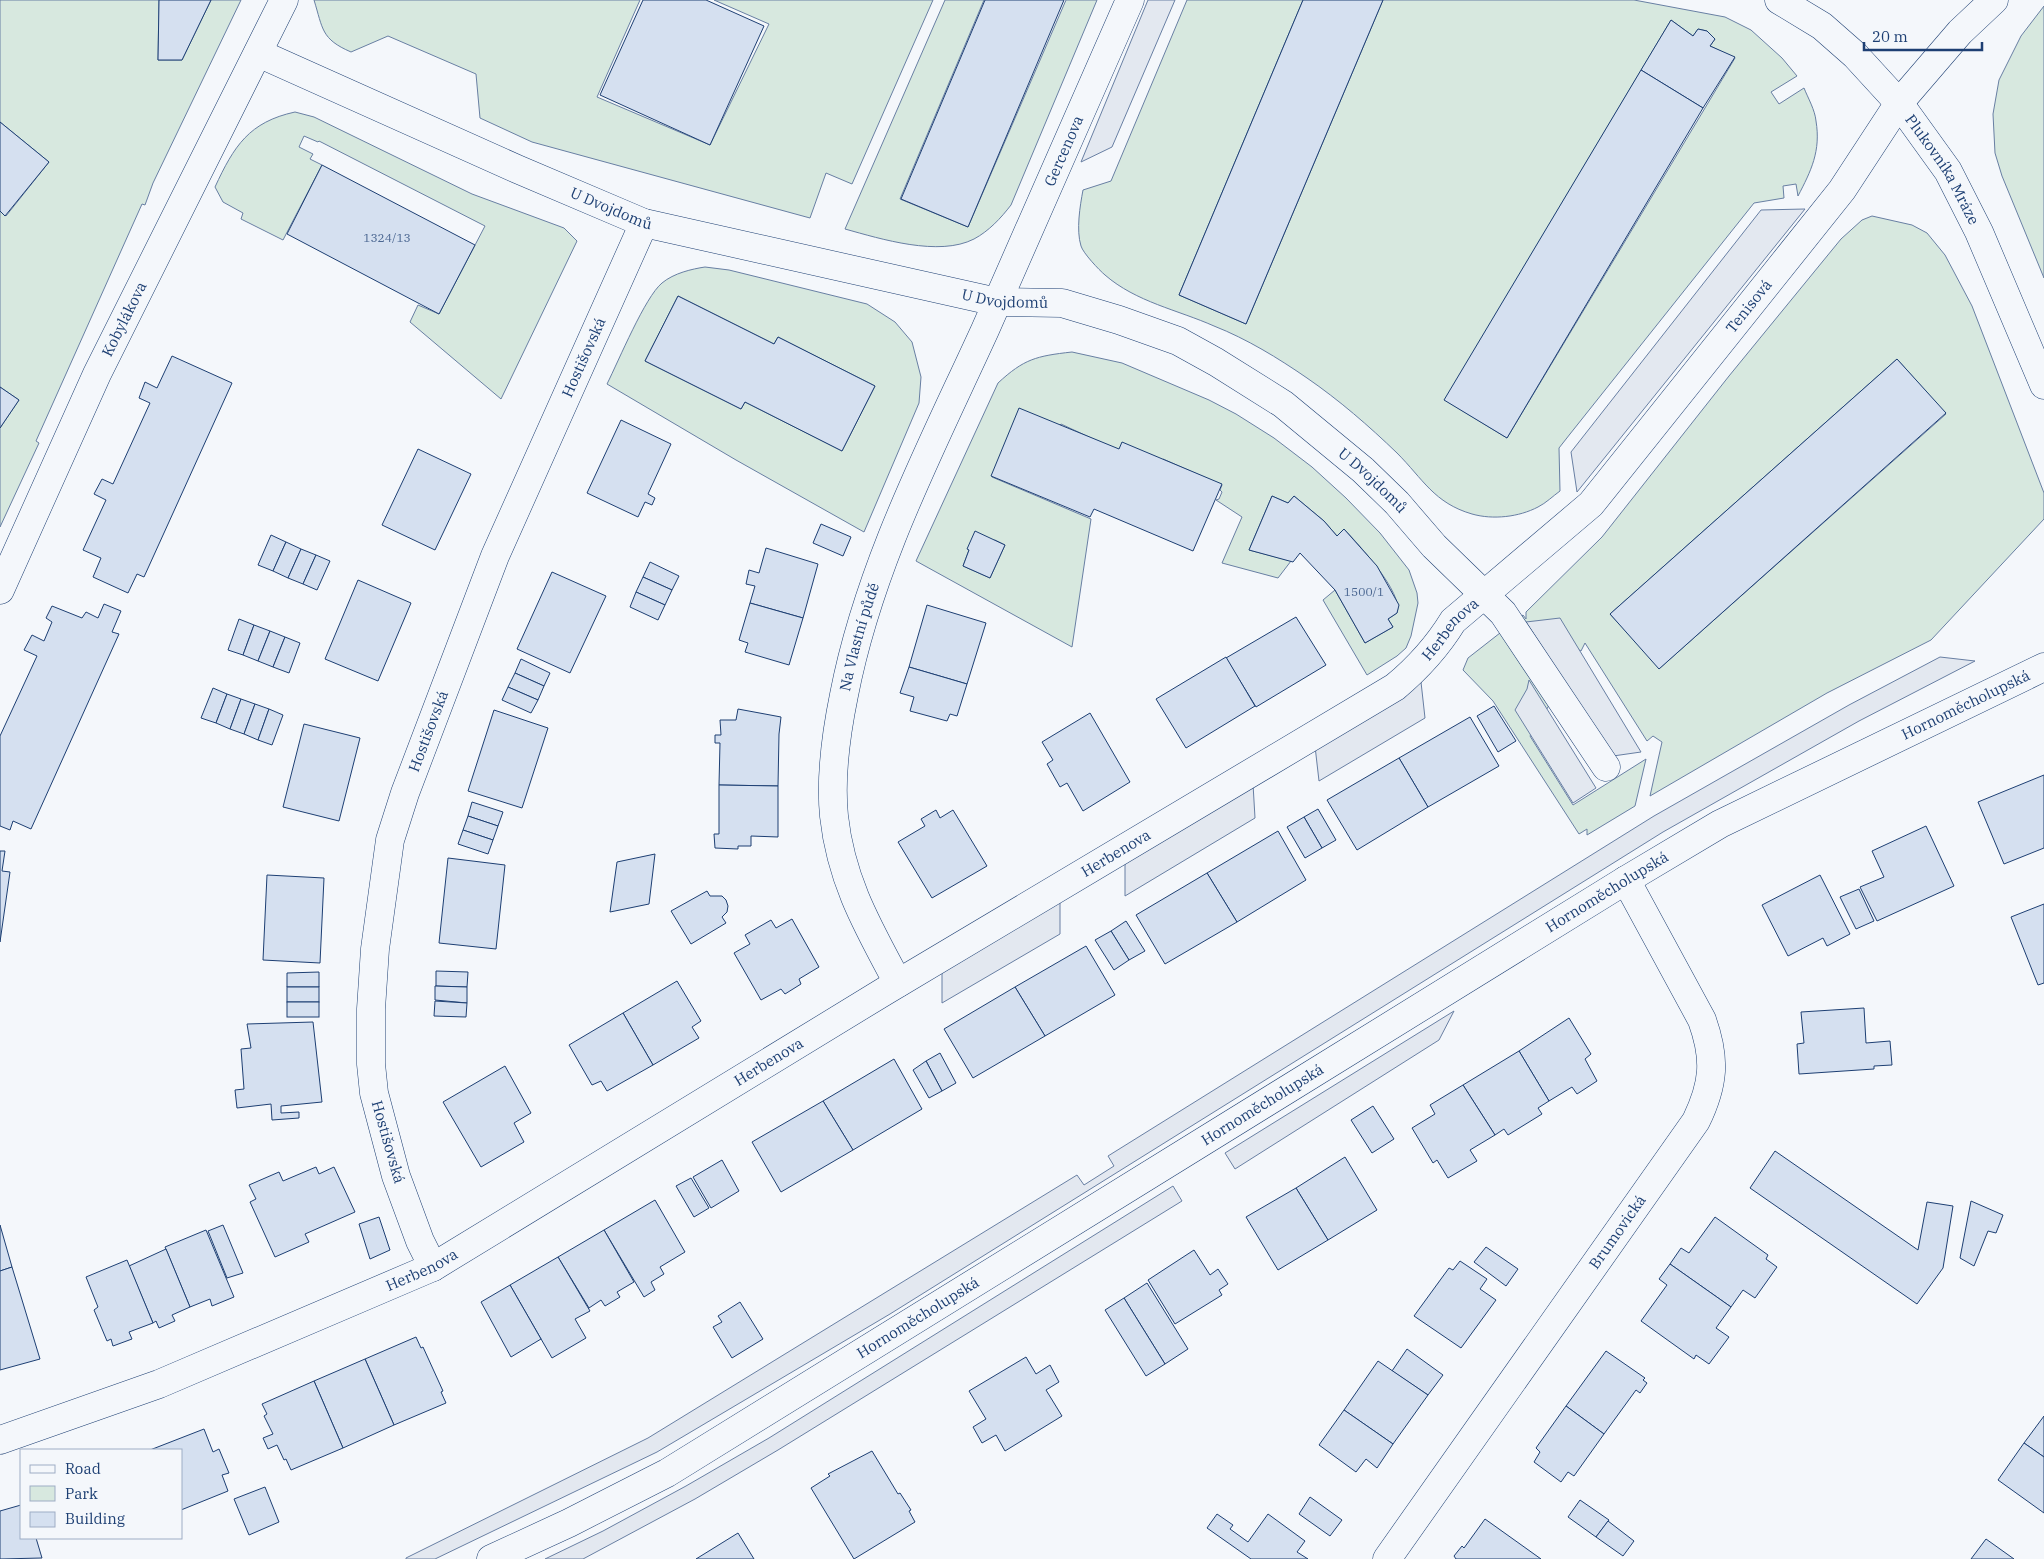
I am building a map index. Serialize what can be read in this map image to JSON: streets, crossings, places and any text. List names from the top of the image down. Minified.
{"streets":{"street":["Gercenova","Plukovníka Mráze","U Dvojdomů","Tenisová","Kobylákova","Hostišovská","Herbenova","Na Vlastní půdě","Hornoměcholupská","Brumovická"]},"crossings":[["Gercenova","U Dvojdomů"],["Gercenova","Na Vlastní půdě"],["Plukovníka Mráze","Tenisová"],["U Dvojdomů","Tenisová"],["U Dvojdomů","Kobylákova"],["U Dvojdomů","Hostišovská"],["U Dvojdomů","Herbenova"],["U Dvojdomů","Na Vlastní půdě"],["Tenisová","Herbenova"],["Hostišovská","Herbenova"],["Herbenova","Na Vlastní půdě"],["Hornoměcholupská","Brumovická"]],"house_numbers":["1324/13","1500/1"],"legend":["Road","Park","Building"],"scale_bar":"20 m"}
